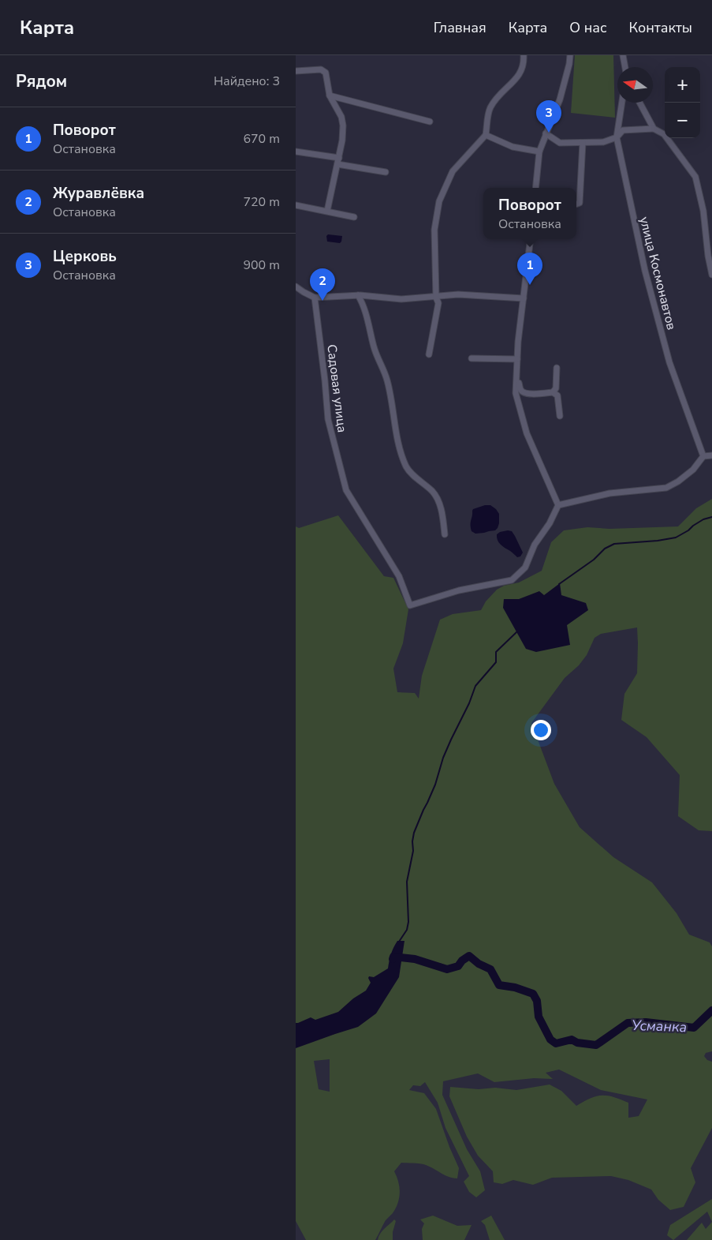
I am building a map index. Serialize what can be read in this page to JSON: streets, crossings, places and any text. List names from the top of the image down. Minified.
{"streets":{"street":["улица Космонавтов","Садовая улица"]},"water":["Усманка"],"north":"left","page":{"header":"Карта","nav":["Главная","Карта","О нас","Контакты"],"heading":["Рядом","Найдено: 3"],"map_buttons":["+","−"],"pins":["3","1","2"],"list":[{"mark":"1","name":"Поворот","note":"Остановка","value":"670 m"},{"mark":"2","name":"Журавлёвка","note":"Остановка","value":"720 m"},{"mark":"3","name":"Церковь","note":"Остановка","value":"900 m"}],"popup":["Поворот","Остановка"]}}
